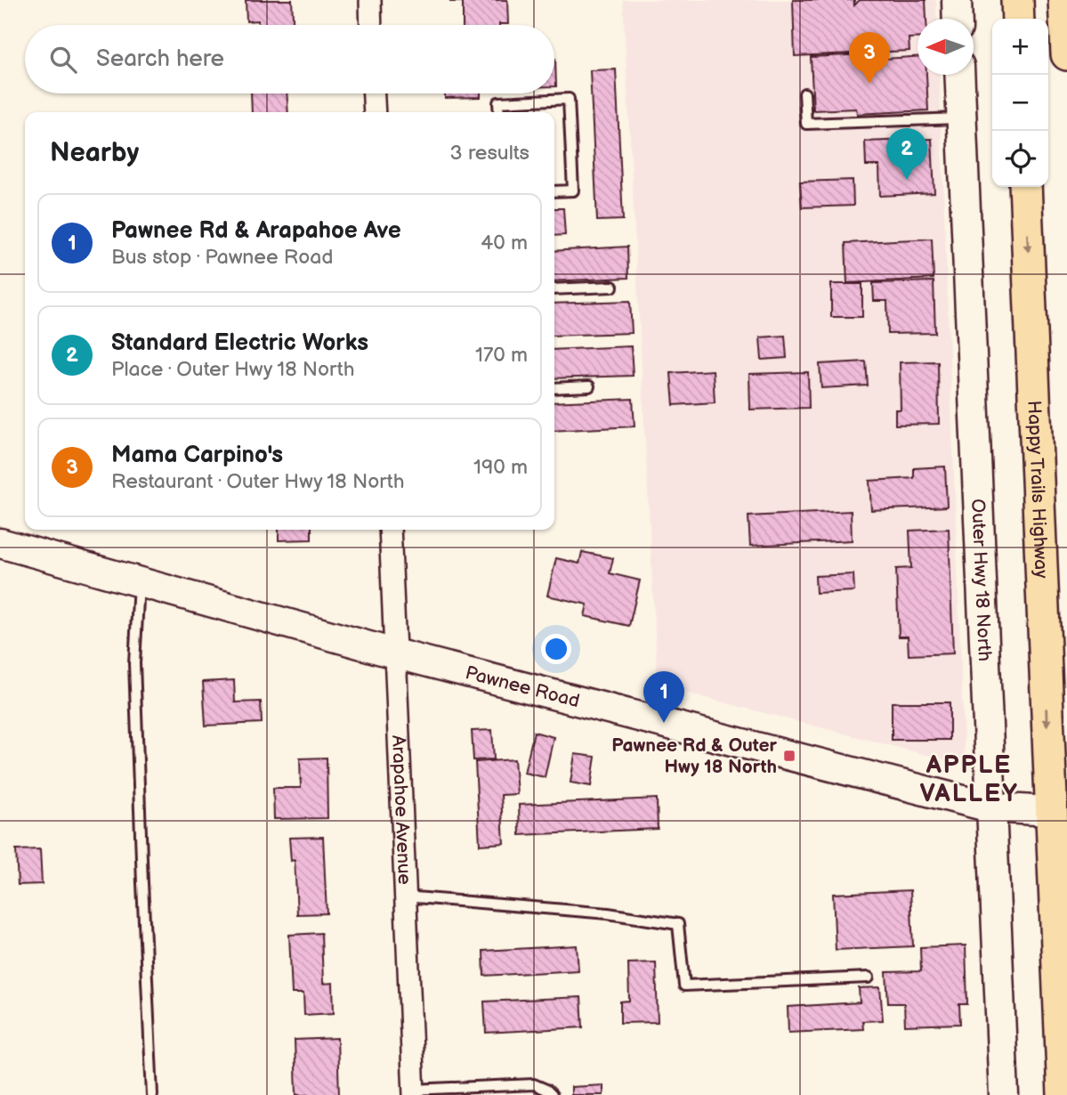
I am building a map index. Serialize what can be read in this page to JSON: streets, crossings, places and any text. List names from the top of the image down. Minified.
{"streets":{"main road":["Happy Trails Highway"],"street":["Outer Hwy 18 North","Pawnee Road","Arapahoe Avenue"]},"crossings":[["Happy Trails Highway","Pawnee Road"],["Outer Hwy 18 North","Pawnee Road"],["Pawnee Road","Arapahoe Avenue"]],"one_way":["Happy Trails Highway"],"districts":["APPLE VALLEY"],"places":{"transit":["Pawnee Rd & Outer Hwy 18 North"]},"north":"left","page":{"map_buttons":["+","−"],"search":"Search here","pins":["3","2","1"],"heading":["Nearby","3 results"],"list":[{"mark":"1","name":"Pawnee Rd & Arapahoe Ave","note":"Bus stop · Pawnee Road","value":"40 m"},{"mark":"2","name":"Standard Electric Works","note":"Place · Outer Hwy 18 North","value":"170 m"},{"mark":"3","name":"Mama Carpino's","note":"Restaurant · Outer Hwy 18 North","value":"190 m"}]}}
